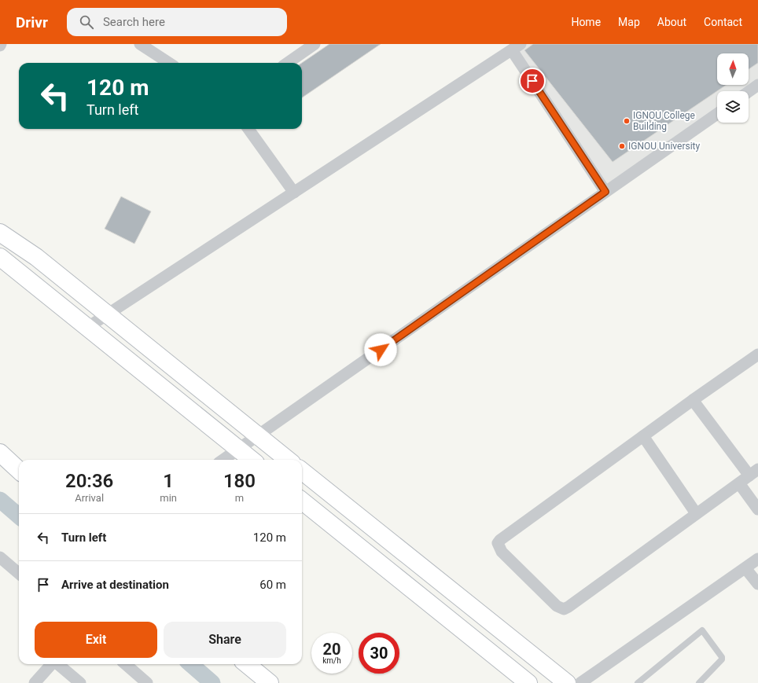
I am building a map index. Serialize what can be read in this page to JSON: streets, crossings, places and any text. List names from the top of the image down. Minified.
{"places":["IGNOU College Building","IGNOU University"],"north":"top","page":{"header":"Drivr","search":"Search here","nav":["Home","Map","About","Contact"],"turn":["120 m","Turn left"],"eta":["20:36","Arrival","1","min","180","m"],"list":[{"name":"Turn left","value":"120 m"},{"name":"Arrive at destination","value":"60 m"}],"buttons":["Exit","Share"],"speed":"20 km/h","limit":"30"}}
